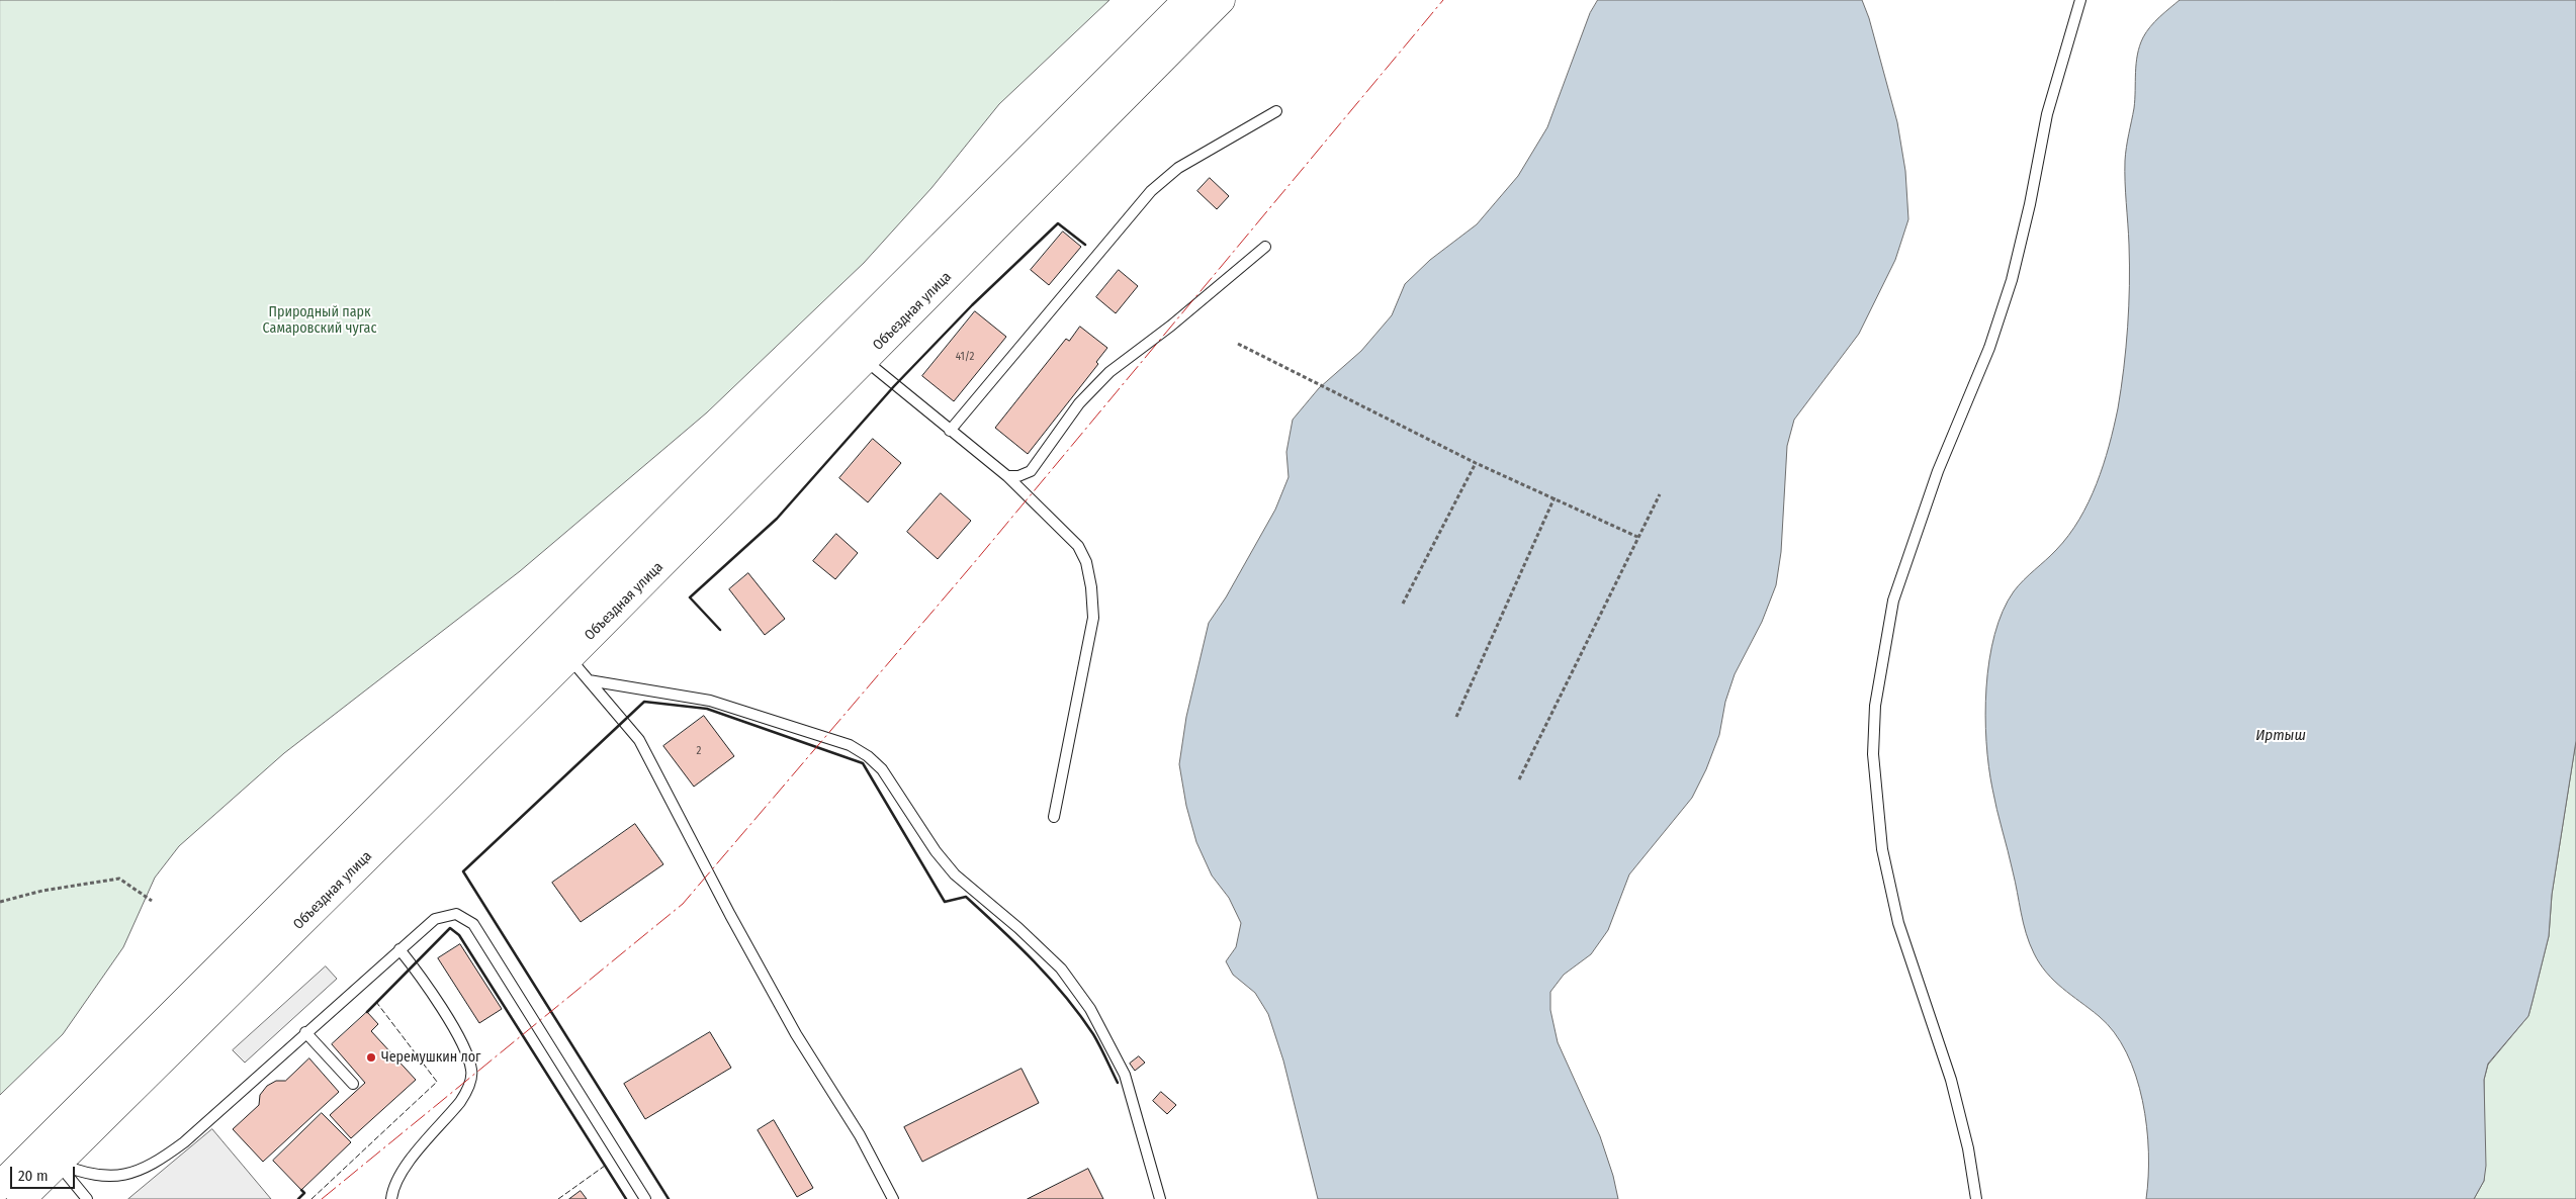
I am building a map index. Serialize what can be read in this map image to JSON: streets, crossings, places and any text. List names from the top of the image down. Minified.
{"streets":{"main road":["Объездная улица"]},"water":["Иртыш"],"parks":["Природный парк Самаровский чугас"],"places":["Черемушкин лог"],"house_numbers":["41/2","2"],"scale_bar":"20 m"}
